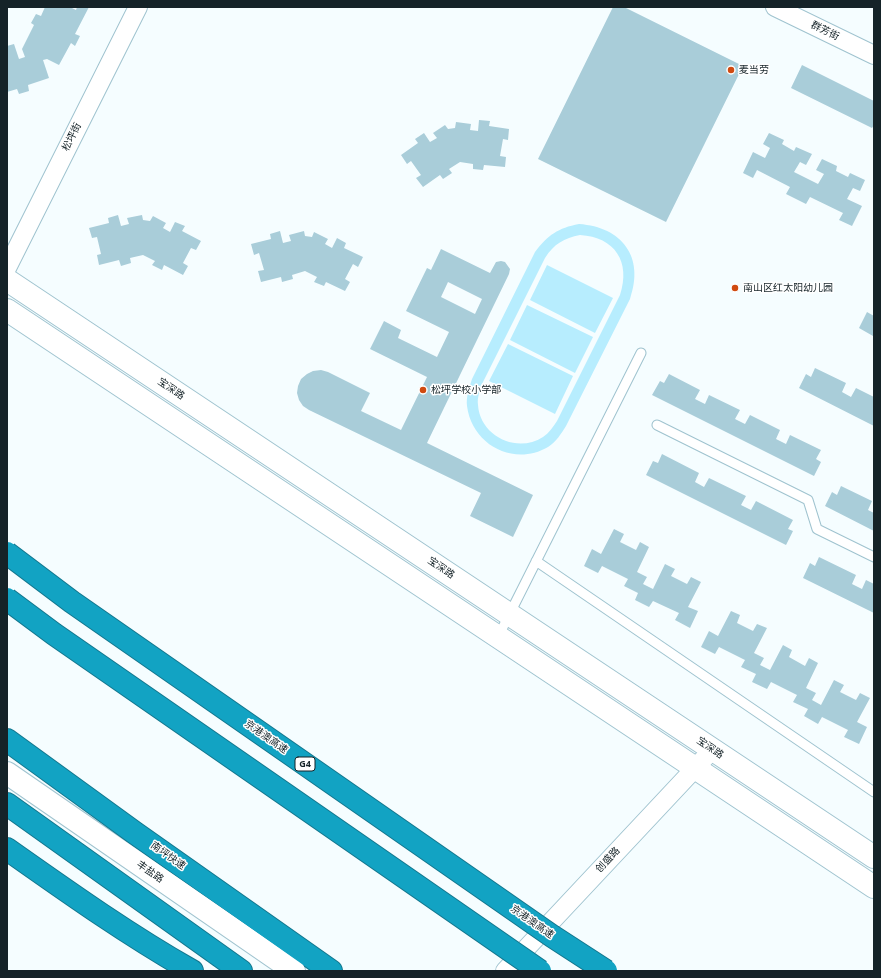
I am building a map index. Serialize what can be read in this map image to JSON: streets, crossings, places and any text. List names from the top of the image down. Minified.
{"streets":{"highway":["京港澳高速","G4","南坪快速"],"street":["群芳街","松坪街","宝深路","创盛路","丰盐路"]},"crossings":[["宝深路","创盛路"]],"places":["麦当劳","南山区红太阳幼儿园","松坪学校小学部"]}
